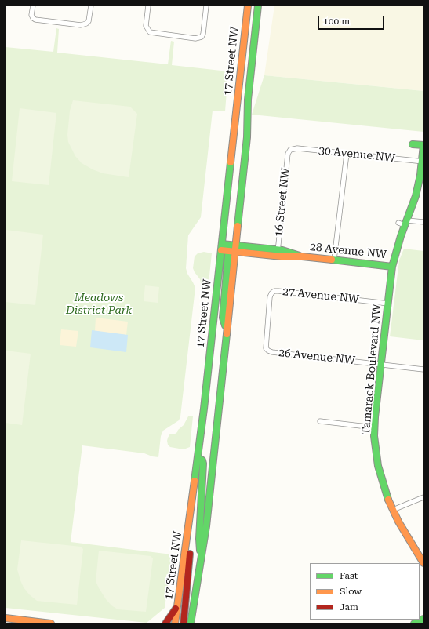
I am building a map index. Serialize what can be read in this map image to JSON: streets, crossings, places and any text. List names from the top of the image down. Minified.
{"streets":{"main road":["17 Street NW","28 Avenue NW","Tamarack Boulevard NW"],"street":["30 Avenue NW","16 Street NW","27 Avenue NW","26 Avenue NW"]},"crossings":[["17 Street NW","28 Avenue NW"],["30 Avenue NW","16 Street NW"],["30 Avenue NW","Tamarack Boulevard NW"],["16 Street NW","28 Avenue NW"],["28 Avenue NW","Tamarack Boulevard NW"],["27 Avenue NW","26 Avenue NW"],["27 Avenue NW","Tamarack Boulevard NW"],["26 Avenue NW","Tamarack Boulevard NW"]],"parks":["Meadows District Park"],"legend":["Fast","Slow","Jam"],"scale_bar":"100 m"}
